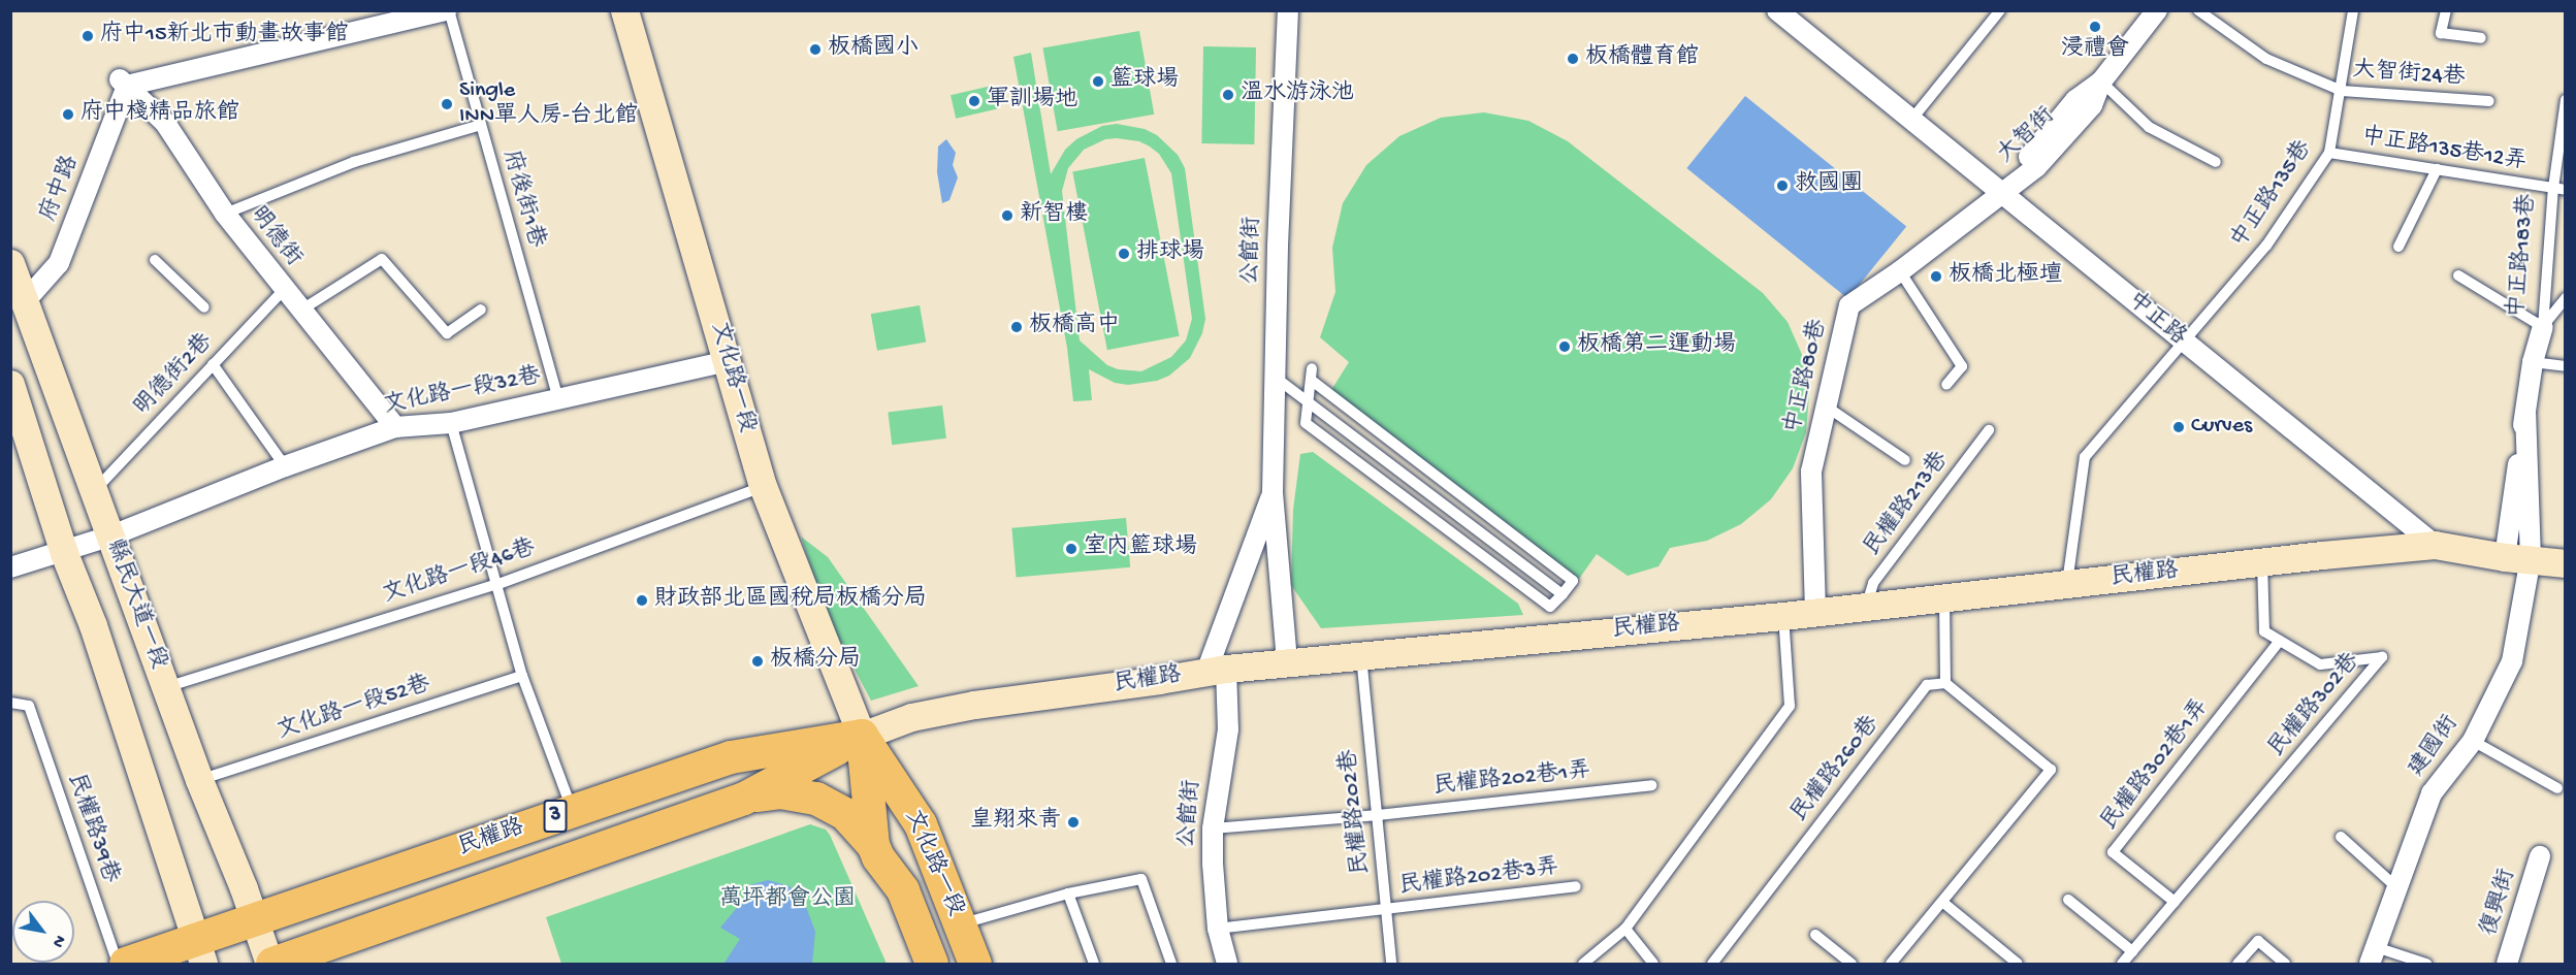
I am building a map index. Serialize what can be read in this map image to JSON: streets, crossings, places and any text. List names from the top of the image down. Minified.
{"streets":{"main road":["中正路","文化路一段","民權路","縣民大道一段","3"],"street":["大智街","府中路","明德街","公館街","中正路183巷","中正路80巷","文化路一段32巷","建國街","復興街"],"lane":["大智街24巷","中正路135巷12弄","中正路135巷","府後街1巷","明德街2巷","民權路213巷","文化路一段46巷","民權路302巷","文化路一段52巷","民權路302巷1弄","民權路260巷","民權路202巷1弄","民權路202巷","民權路39巷","民權路202巷3弄"]},"crossings":[["大智街24巷","中正路135巷"],["大智街","中正路"],["大智街","中正路80巷"],["中正路135巷12弄","中正路135巷"],["中正路135巷12弄","中正路183巷"],["府中路","明德街"],["府中路","縣民大道一段"],["中正路135巷","中正路"],["府後街1巷","文化路一段32巷"],["明德街","明德街2巷"],["明德街","文化路一段32巷"],["公館街","民權路"],["公館街","民權路202巷1弄"],["公館街","民權路202巷3弄"],["中正路183巷","中正路"],["中正路183巷","建國街"],["中正路","中正路80巷"],["中正路","民權路"],["中正路","建國街"],["明德街2巷","縣民大道一段"],["中正路80巷","民權路"],["文化路一段","文化路一段32巷"],["文化路一段","文化路一段46巷"],["文化路一段","民權路"],["文化路一段32巷","縣民大道一段"],["民權路213巷","民權路"],["文化路一段46巷","縣民大道一段"],["民權路","縣民大道一段"],["民權路","民權路302巷"],["民權路","民權路202巷"],["縣民大道一段","文化路一段52巷"],["民權路302巷","民權路302巷1弄"],["民權路202巷1弄","民權路202巷"],["民權路202巷","民權路202巷3弄"]],"parks":["萬坪都會公園"],"places":["浸禮會","府中15新北市動畫故事館","板橋國小","板橋體育館","籃球場","溫水游泳池","軍訓場地","Single INN單人房-台北館","府中棧精品旅館","救國團","新智樓","排球場","板橋北極壇","板橋高中","板橋第二運動場","Curves","室內籃球場","財政部北區國稅局板橋分局","板橋分局","皇翔來青"],"north":"bottom right"}
